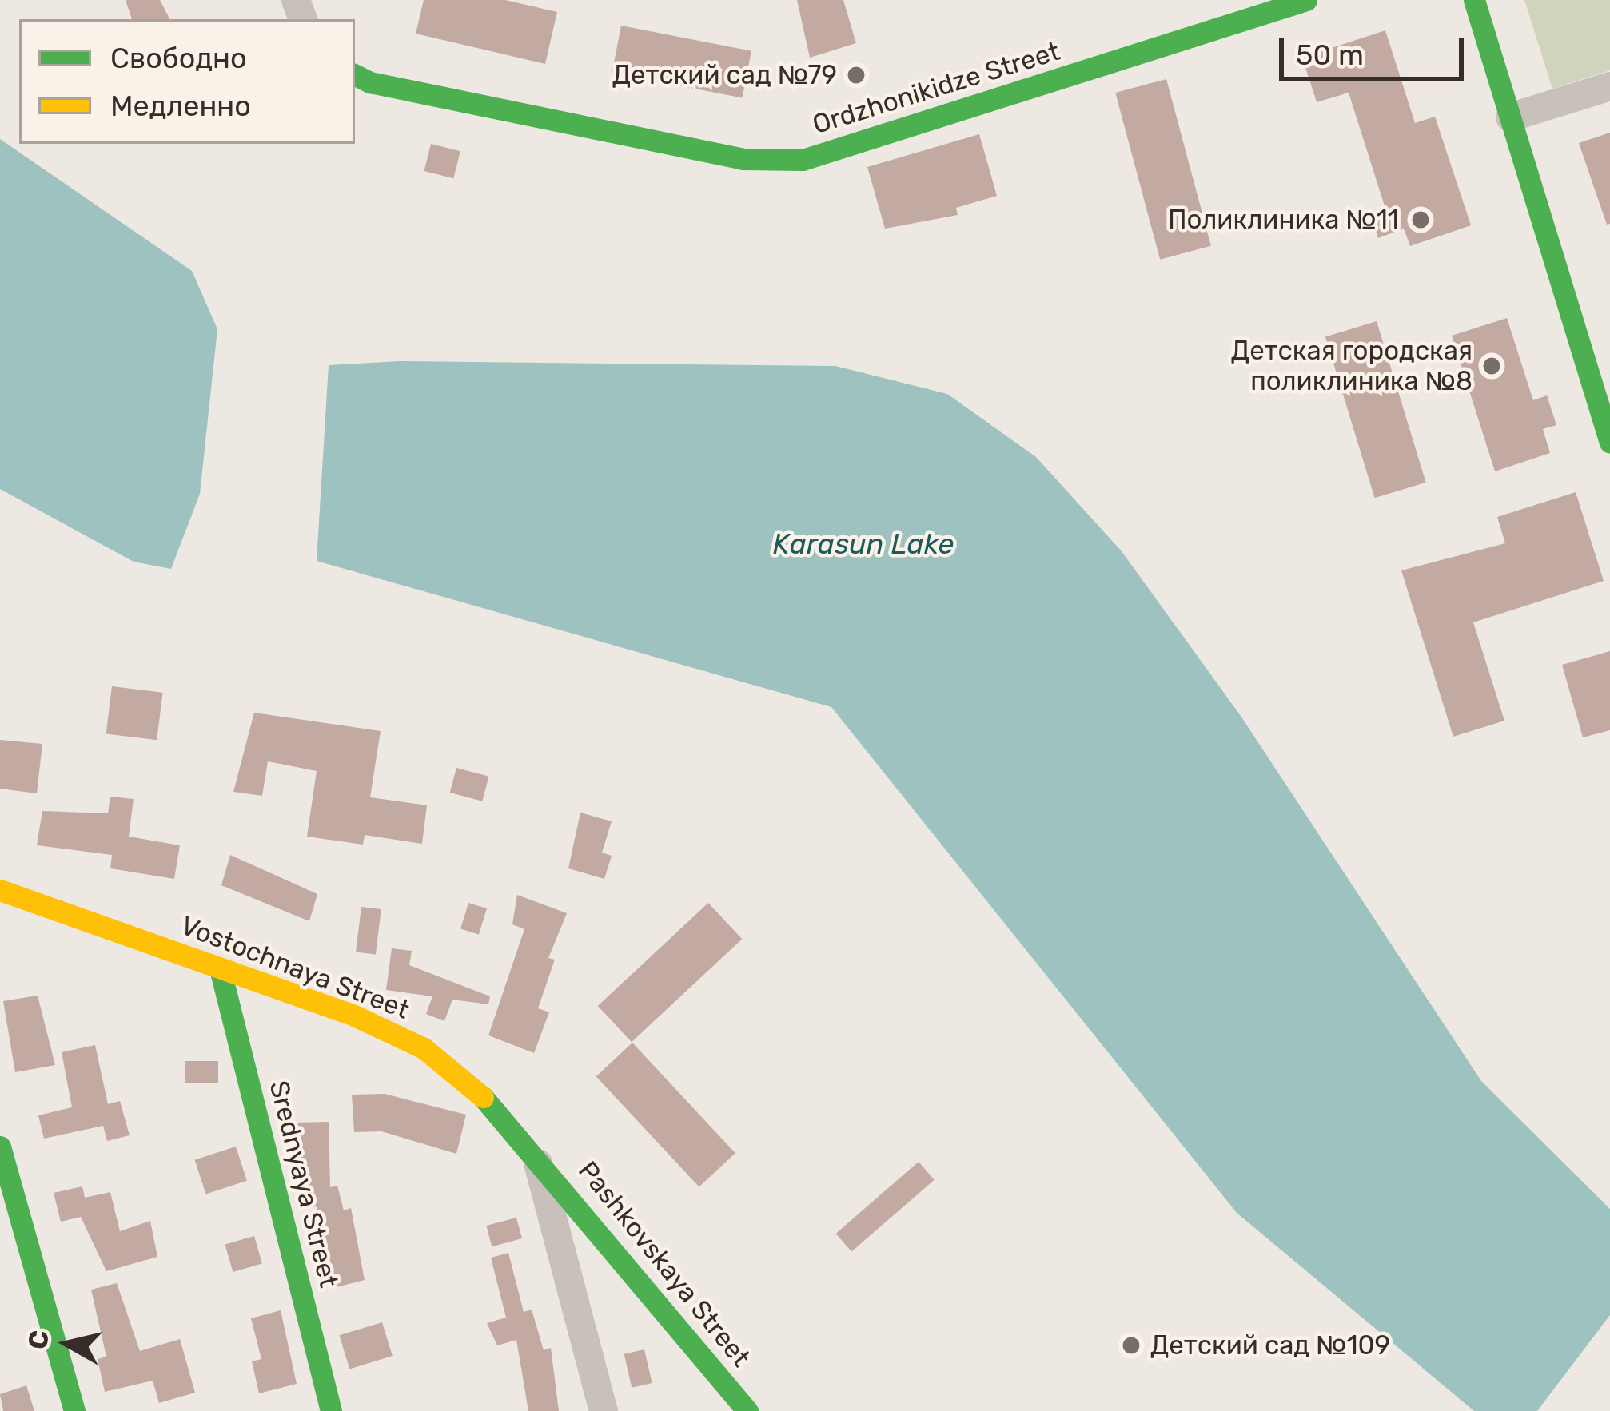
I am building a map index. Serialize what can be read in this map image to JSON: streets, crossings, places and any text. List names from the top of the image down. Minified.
{"streets":{"street":["Ordzhonikidze Street","Vostochnaya Street","Srednyaya Street","Pashkovskaya Street"]},"crossings":[["Vostochnaya Street","Srednyaya Street"],["Vostochnaya Street","Pashkovskaya Street"]],"water":["Karasun Lake"],"places":["Детский сад №79","Поликлиника №11","Детская городская поликлиника №8","Детский сад №109"],"legend":["Свободно","Медленно"],"scale_bar":"50 m","north":"left"}
